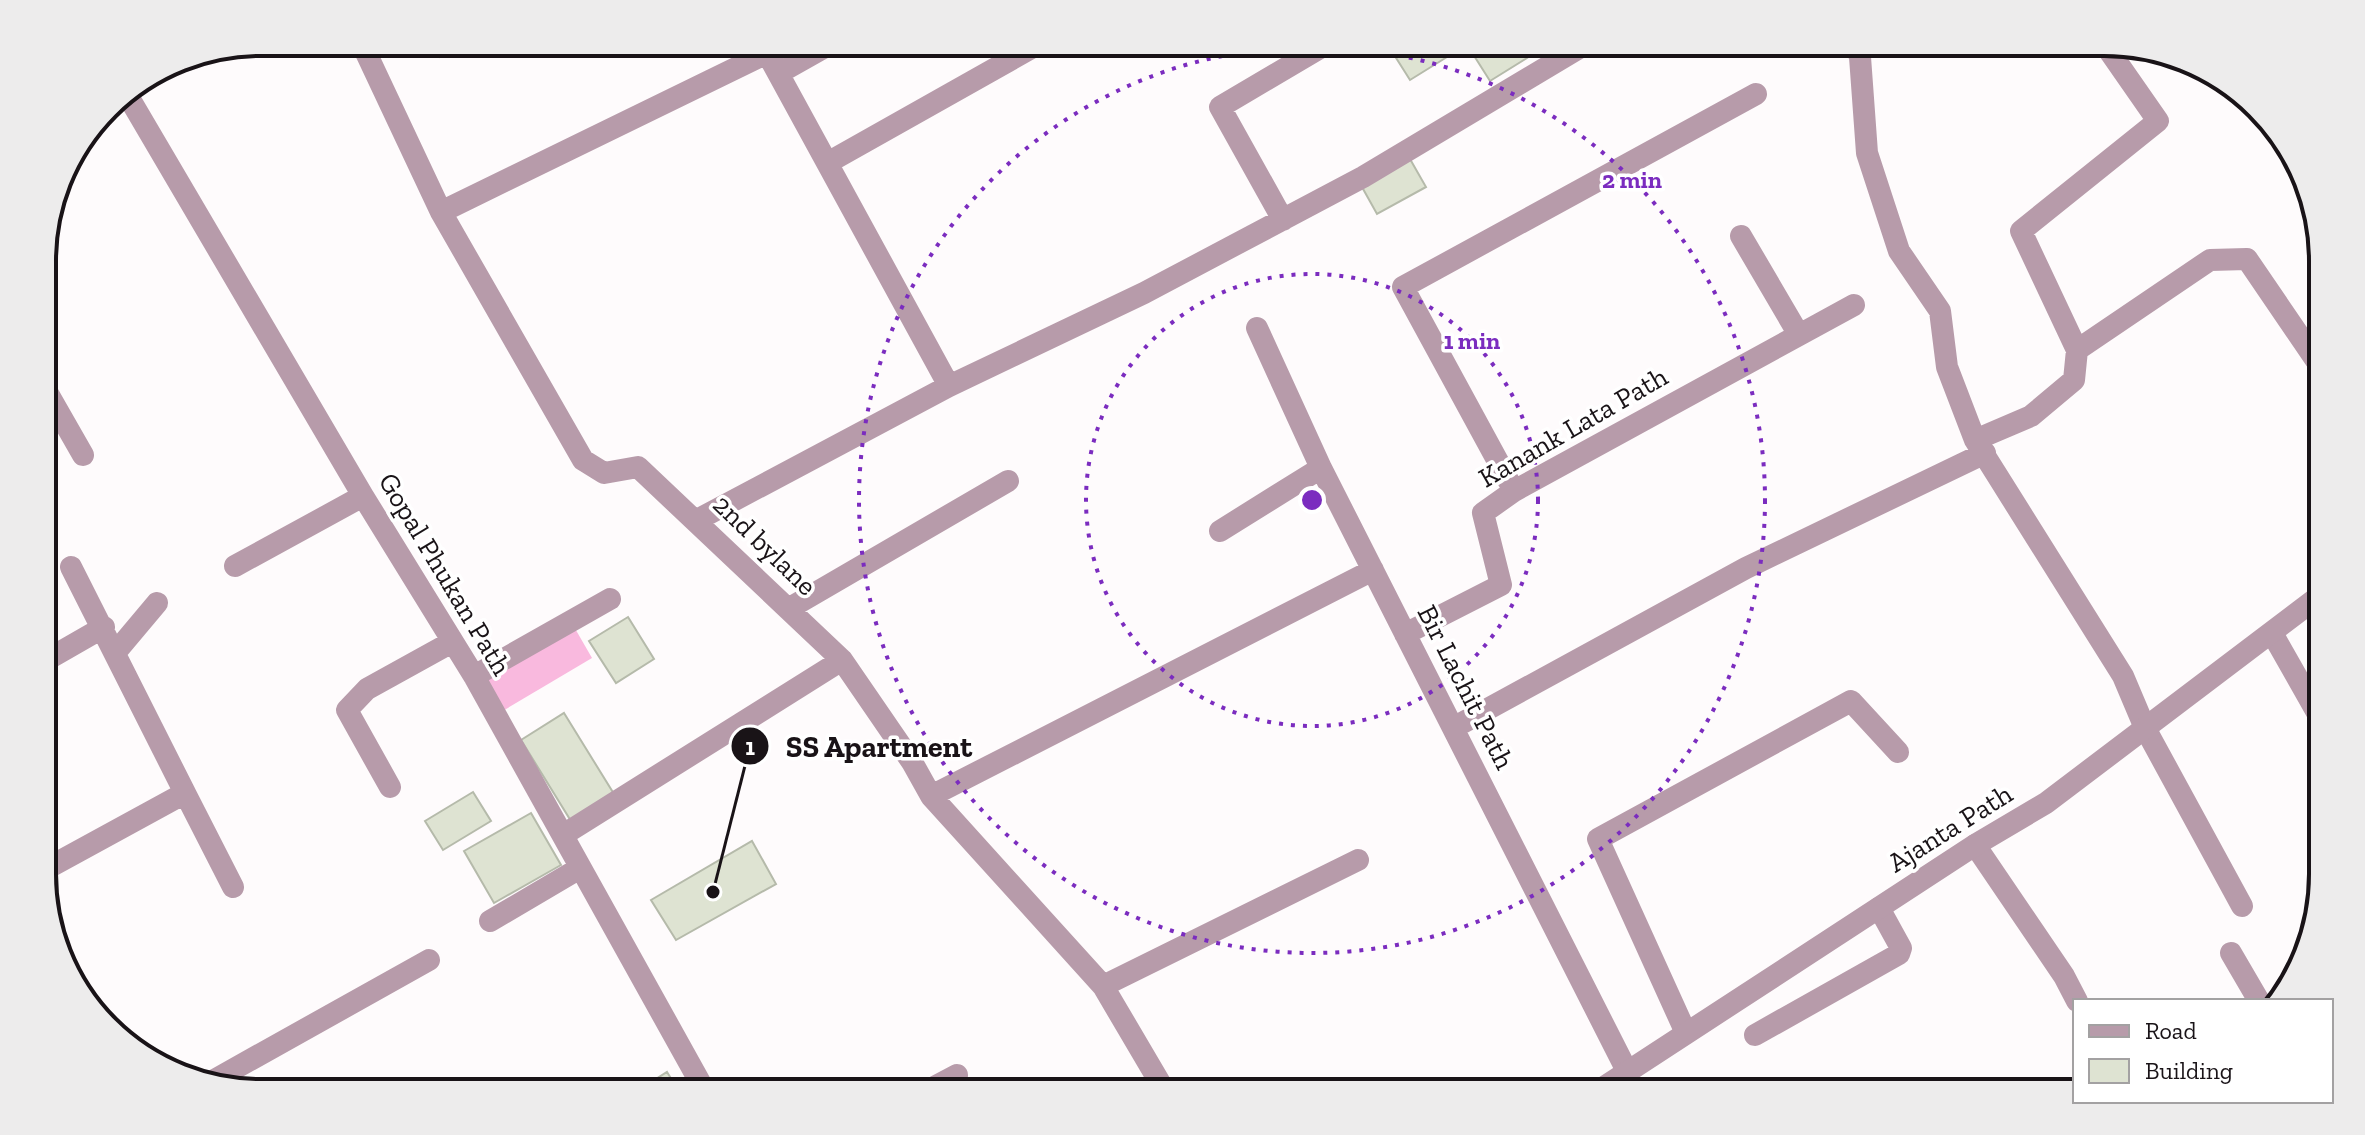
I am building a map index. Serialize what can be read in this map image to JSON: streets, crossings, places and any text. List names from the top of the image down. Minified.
{"streets":{"street":["Kanank Lata Path","2nd bylane","Gopal Phukan Path","Bir Lachit Path","Ajanta Path"]},"crossings":[["Kanank Lata Path","Bir Lachit Path"],["Bir Lachit Path","Ajanta Path"]],"places":["SS Apartment"],"legend":["Road","Building"],"rings":["2 min","1 min"]}
